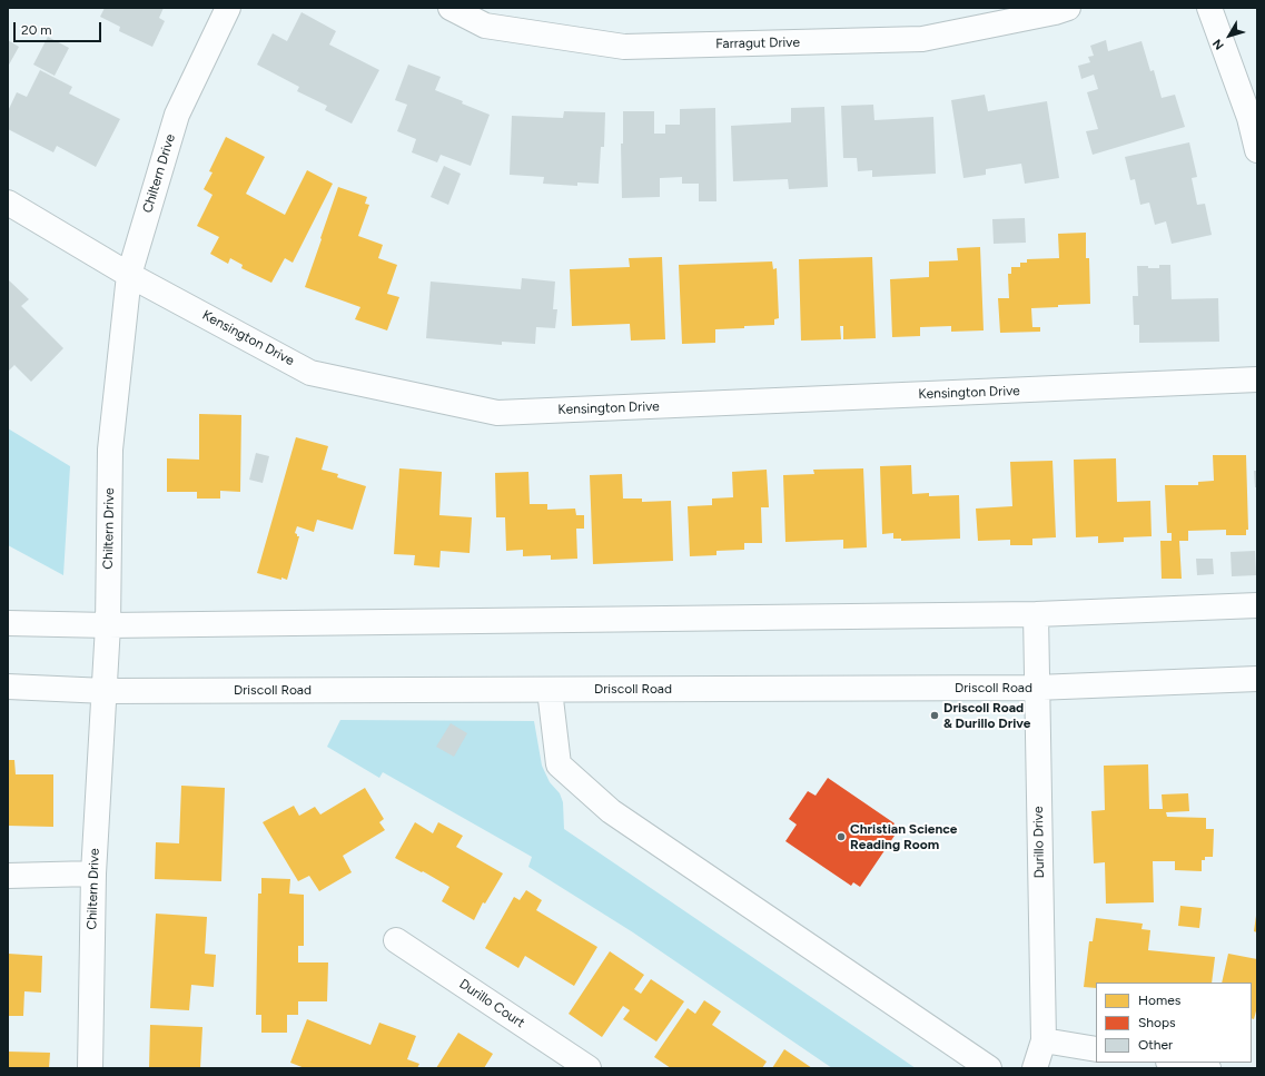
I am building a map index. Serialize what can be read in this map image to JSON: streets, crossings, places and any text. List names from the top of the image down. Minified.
{"streets":{"street":["Farragut Drive","Chiltern Drive","Kensington Drive","Driscoll Road","Durillo Drive","Durillo Court"]},"crossings":[["Chiltern Drive","Kensington Drive"],["Chiltern Drive","Driscoll Road"],["Driscoll Road","Durillo Drive"]],"places":["Driscoll Road & Durillo Drive","Christian Science Reading Room"],"legend":["Homes","Shops","Other"],"scale_bar":"20 m","north":"bottom left"}
